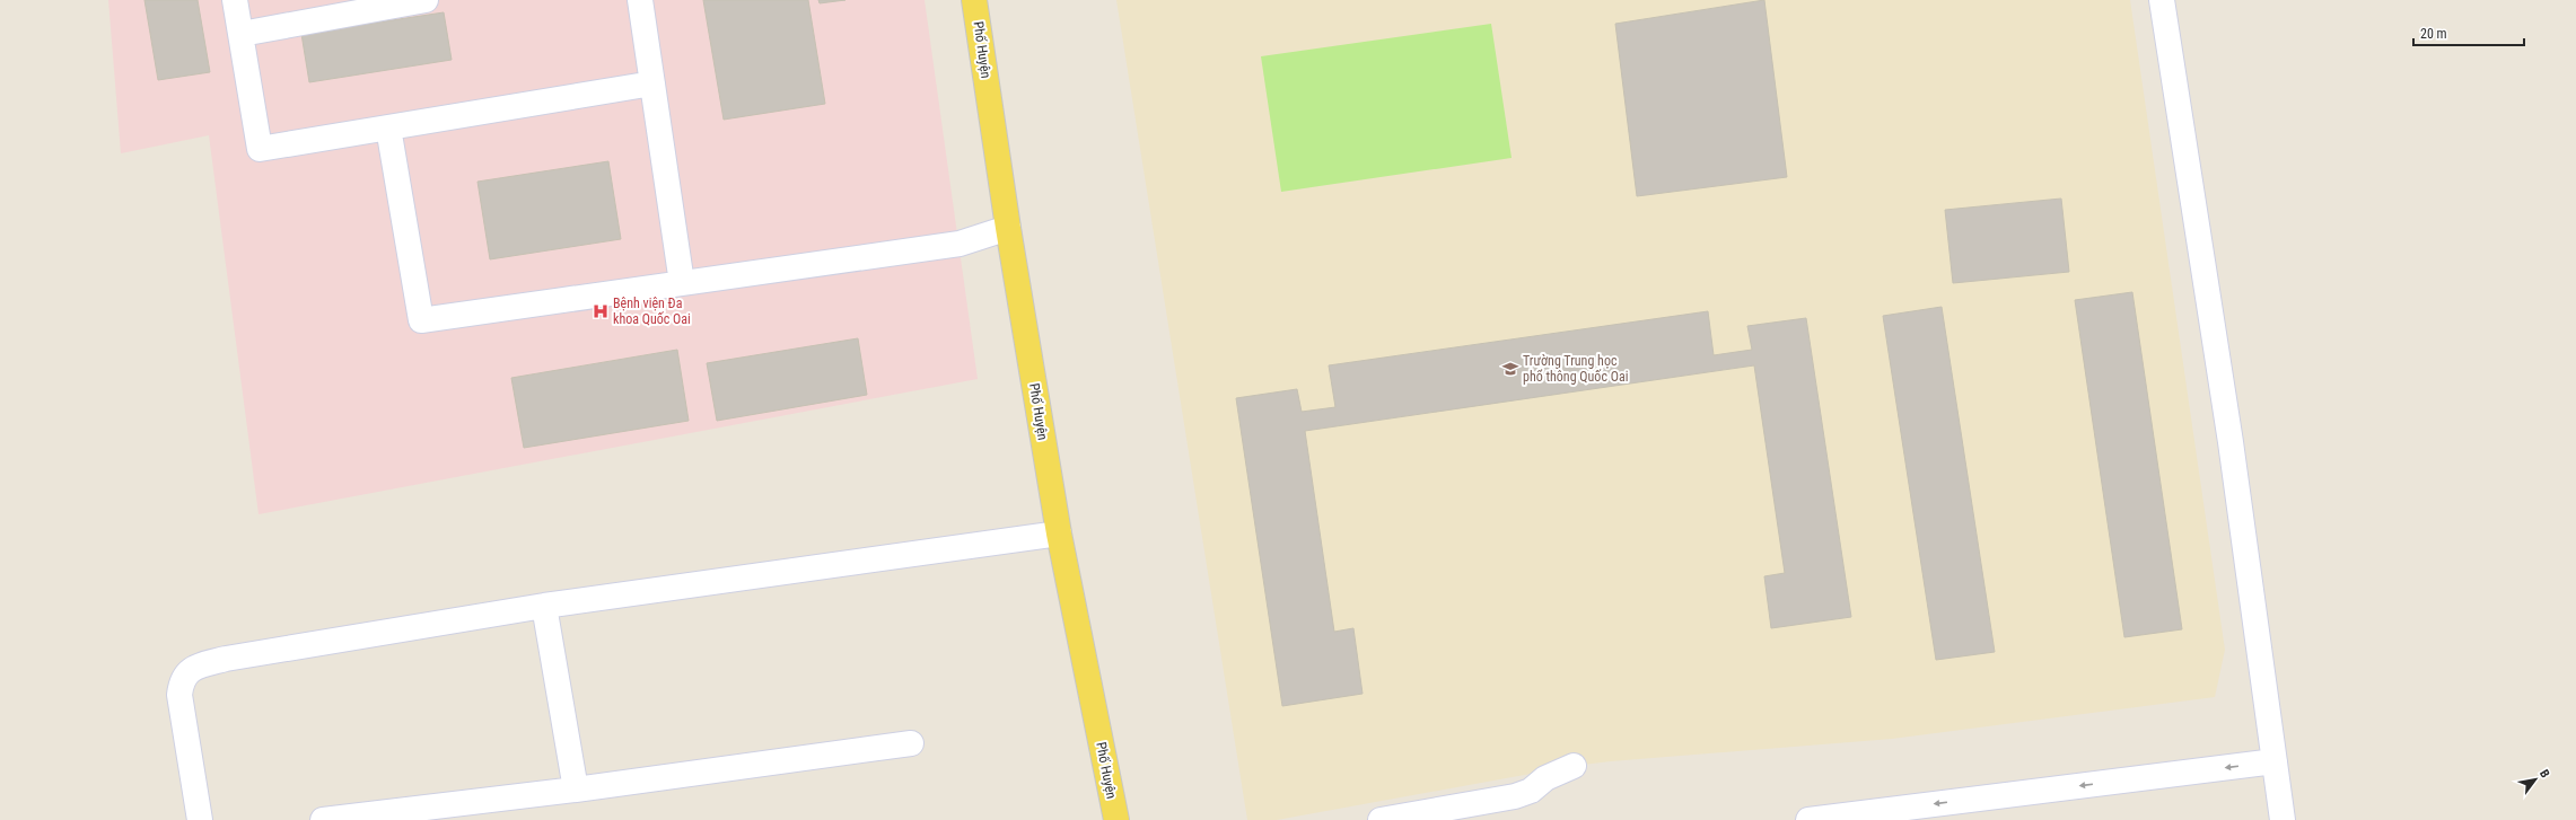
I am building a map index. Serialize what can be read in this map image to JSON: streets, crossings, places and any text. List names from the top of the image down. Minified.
{"streets":{"main road":["Phố Huyện"]},"places":{"hospital":["Bệnh viện Đa khoa Quốc Oai"],"school or university":["Trường Trung học phổ thông Quốc Oai"]},"scale_bar":"20 m","north":"top right"}
